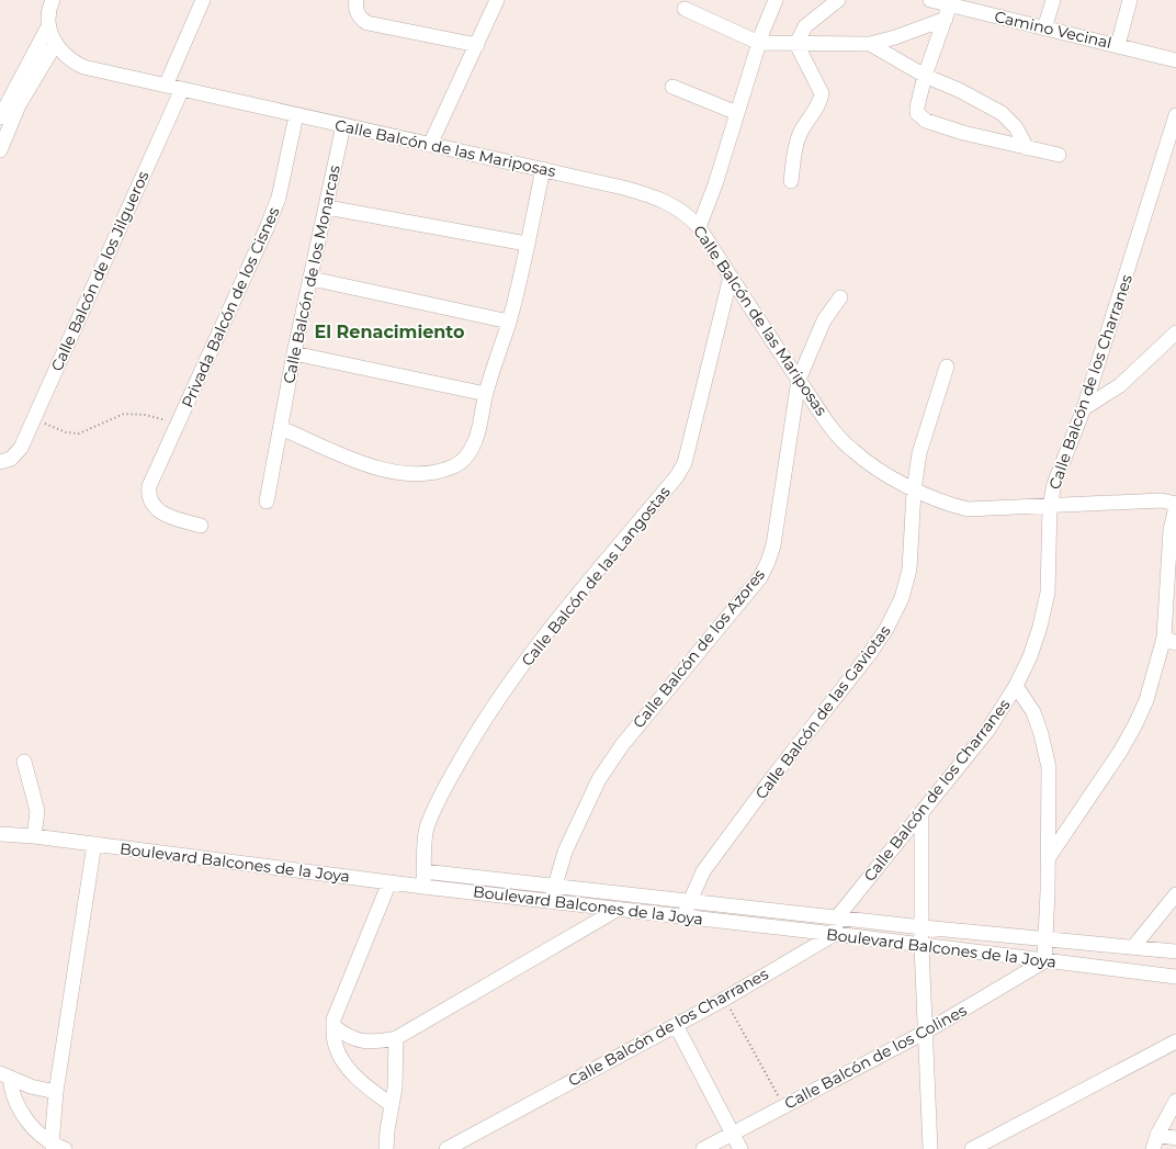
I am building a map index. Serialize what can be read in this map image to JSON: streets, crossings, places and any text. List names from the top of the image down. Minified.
{"streets":{"street":["Camino Vecinal","Calle Balcón de las Mariposas","Calle Balcón de los Jilgueros","Calle Balcón de los Monarcas","Privada Balcón de los Cisnes","Calle Balcón de los Charranes","Calle Balcón de las Langostas","Calle Balcón de los Azores","Calle Balcón de las Gaviotas","Boulevard Balcones de la Joya","Calle Balcón de los Colines"]},"crossings":[["Calle Balcón de las Mariposas","Calle Balcón de los Jilgueros"],["Calle Balcón de las Mariposas","Calle Balcón de los Monarcas"],["Calle Balcón de las Mariposas","Privada Balcón de los Cisnes"],["Calle Balcón de las Mariposas","Calle Balcón de los Charranes"],["Calle Balcón de las Mariposas","Calle Balcón de las Langostas"],["Calle Balcón de las Mariposas","Calle Balcón de los Azores"],["Calle Balcón de las Mariposas","Calle Balcón de las Gaviotas"],["Calle Balcón de los Charranes","Boulevard Balcones de la Joya"],["Calle Balcón de las Langostas","Boulevard Balcones de la Joya"],["Calle Balcón de los Azores","Boulevard Balcones de la Joya"],["Calle Balcón de las Gaviotas","Boulevard Balcones de la Joya"],["Boulevard Balcones de la Joya","Calle Balcón de los Colines"]],"districts":["El Renacimiento"]}
